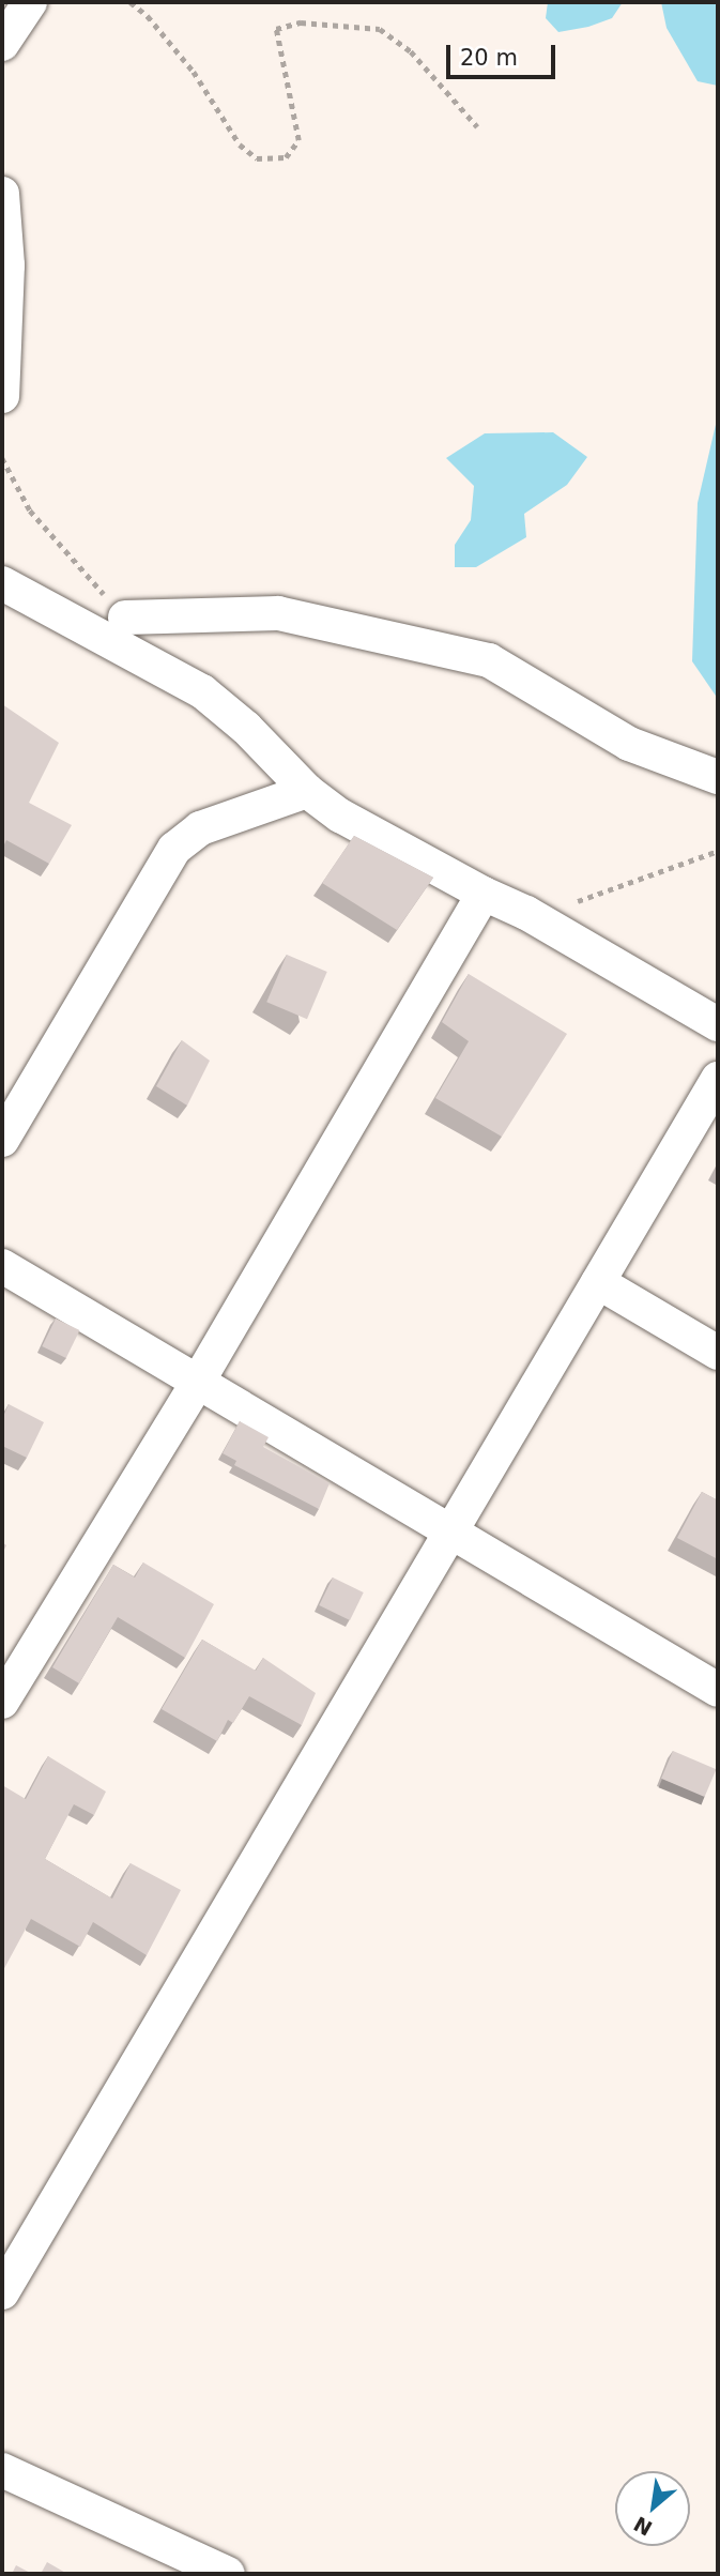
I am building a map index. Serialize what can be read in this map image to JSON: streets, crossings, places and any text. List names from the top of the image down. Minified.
{"scale_bar":"20 m","north":"bottom left"}
